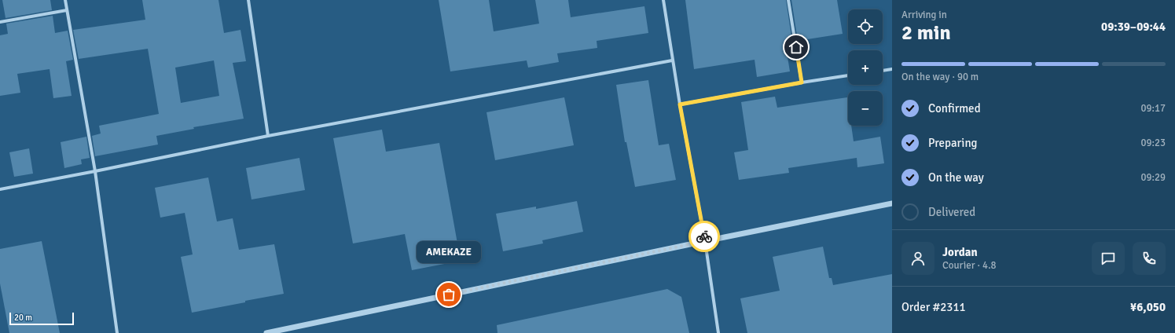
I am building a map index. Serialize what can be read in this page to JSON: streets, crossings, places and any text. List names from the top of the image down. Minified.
{"places":["AMEKAZE"],"scale_bar":"20 m","page":{"heading":["2 min","Arriving in","09:39–09:44"],"panel":["Jordan","Courier · 4.8","Order #2311","¥6,050"],"map_buttons":["+","−"],"bar":"On the way · 90 m","list":[["Confirmed","09:17"],["Preparing","09:23"],["On the way","09:29"],"Delivered"],"bubble":"AMEKAZE","scale":"20 m"}}
